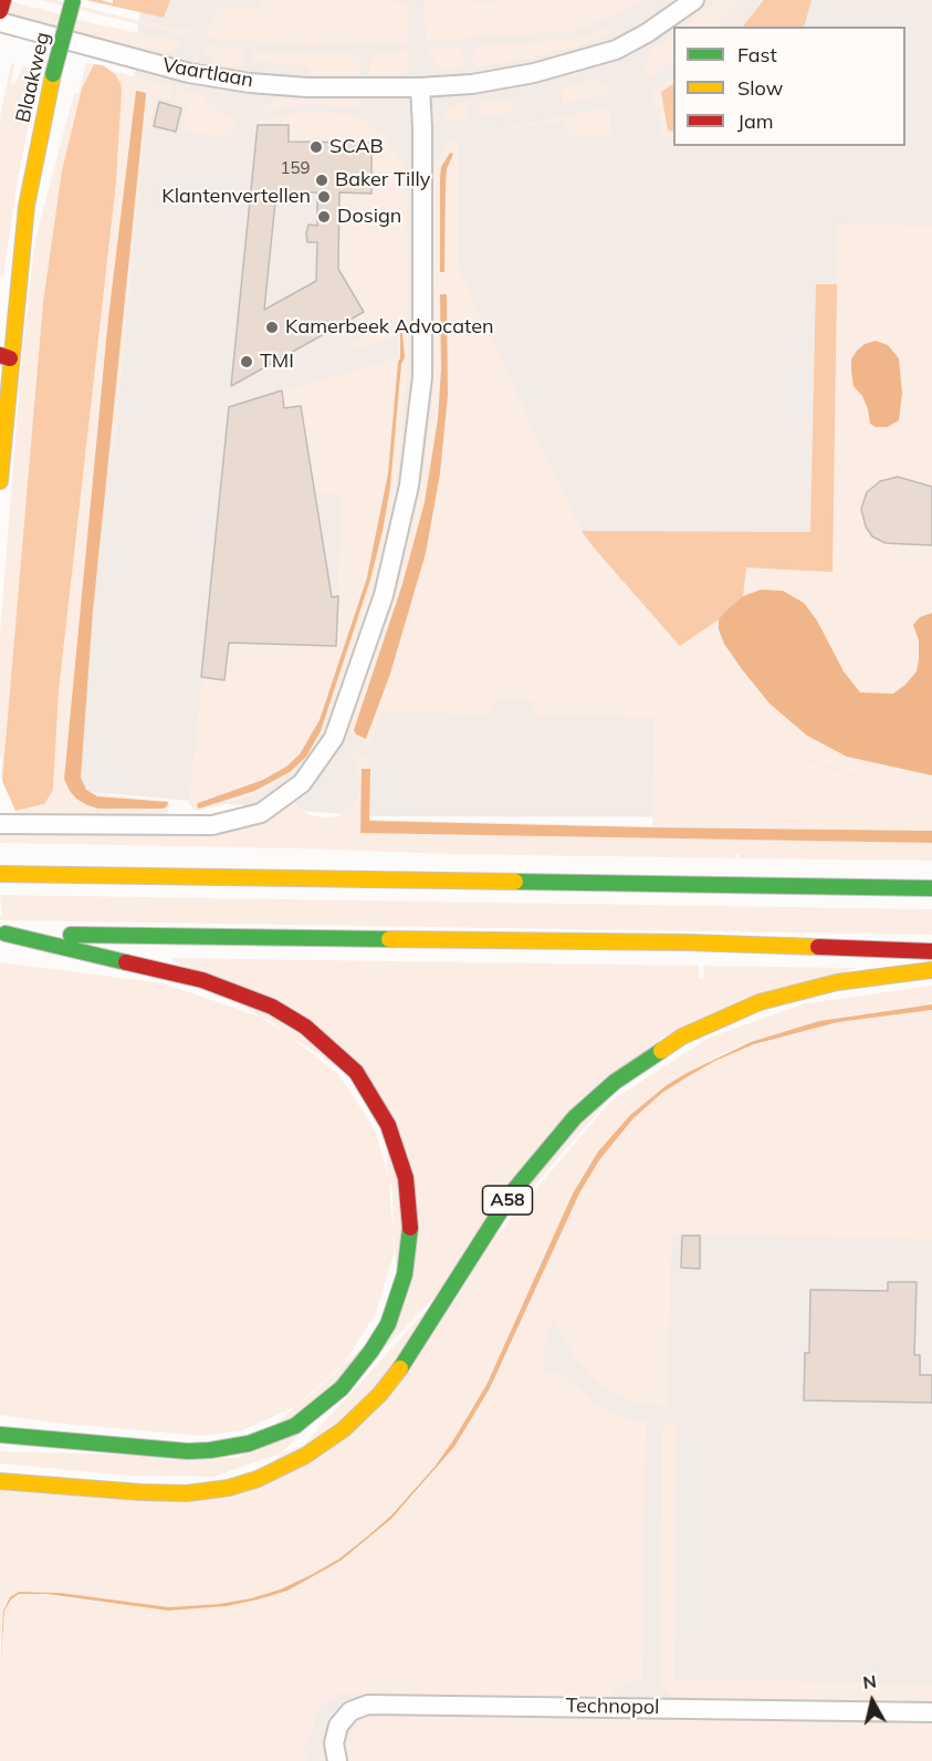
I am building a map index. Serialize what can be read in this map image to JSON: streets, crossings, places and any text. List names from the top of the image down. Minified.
{"streets":{"main road":["Blaakweg","A58"],"street":["Vaartlaan","Technopol"]},"places":["SCAB","Baker Tilly","Klantenvertellen","Dosign","Kamerbeek Advocaten","TMI"],"house_numbers":["159"],"legend":["Fast","Slow","Jam"],"north":"top"}
